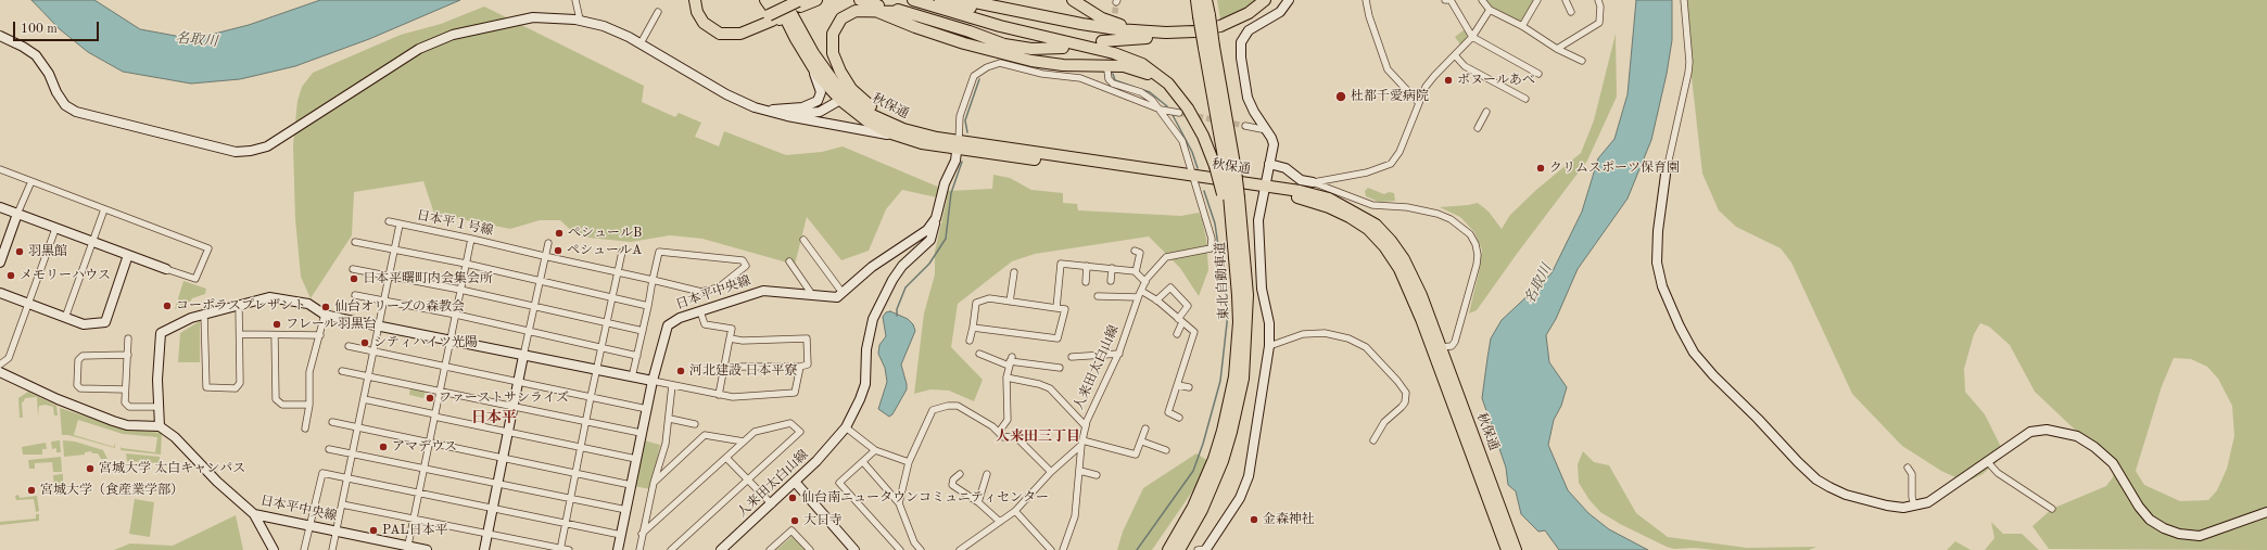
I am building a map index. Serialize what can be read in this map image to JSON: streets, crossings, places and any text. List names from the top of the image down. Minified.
{"streets":{"highway":["秋保通","東北自動車道"],"street":["日本平１号線","日本平中央線","人来田太白山線"]},"crossings":[["秋保通","日本平中央線"],["秋保通","人来田太白山線"],["日本平１号線","日本平中央線"],["日本平中央線","人来田太白山線"]],"districts":["日本平","人来田三丁目"],"water":["名取川"],"places":["ボヌールあべ","杜都千愛病院","クリムスポーツ保育園","ぺシュールB","ペシュールA","羽黒館","メモリーハウス","日本平曙町内会集会所","コーポラスプレザント","仙台オリーブの森教会","フレール羽黒台","シティハイツ光陽","河北建設 日本平寮","ファーストサンライズ","アマデウス","宮城大学 太白キャンパス","宮城大学（食産業学部）","仙台南ニュータウンコミュニティセンター","金森神社","大日寺","PAL日本平"],"scale_bar":"100 m"}
